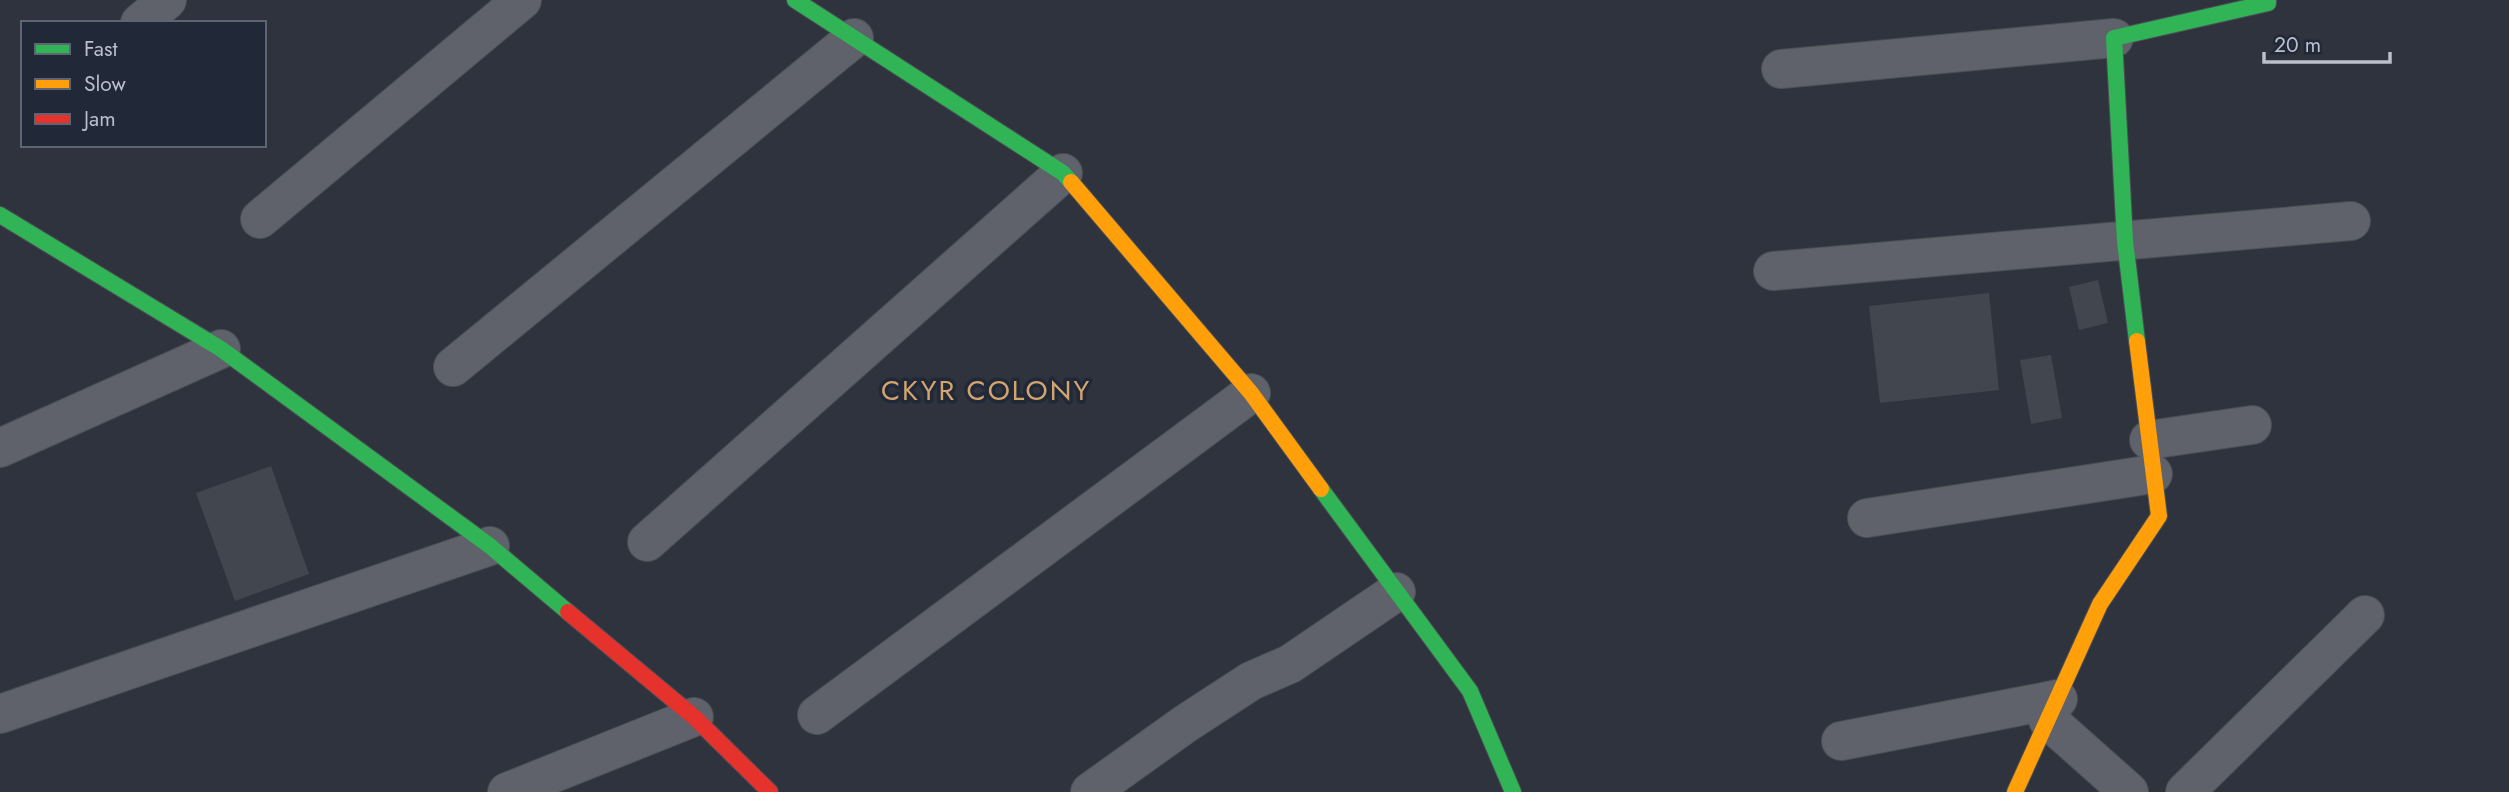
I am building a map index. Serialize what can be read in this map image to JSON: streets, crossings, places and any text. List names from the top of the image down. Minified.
{"districts":["CKYR COLONY"],"legend":["Fast","Slow","Jam"],"scale_bar":"20 m"}
